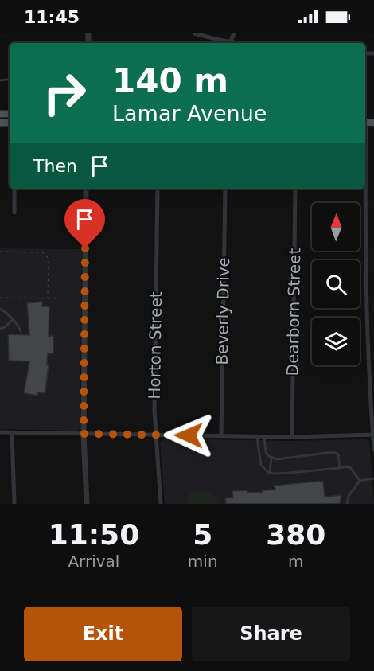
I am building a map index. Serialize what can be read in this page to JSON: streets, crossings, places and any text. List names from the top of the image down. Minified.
{"streets":{"street":["Beverly Drive","Dearborn Street","Horton Street"]},"north":"top","page":{"status":"11:45","turn":["140 m","Lamar Avenue"],"then":"Then","eta":["11:50","Arrival","5","min","380","m"],"buttons":["Exit","Share"]}}
